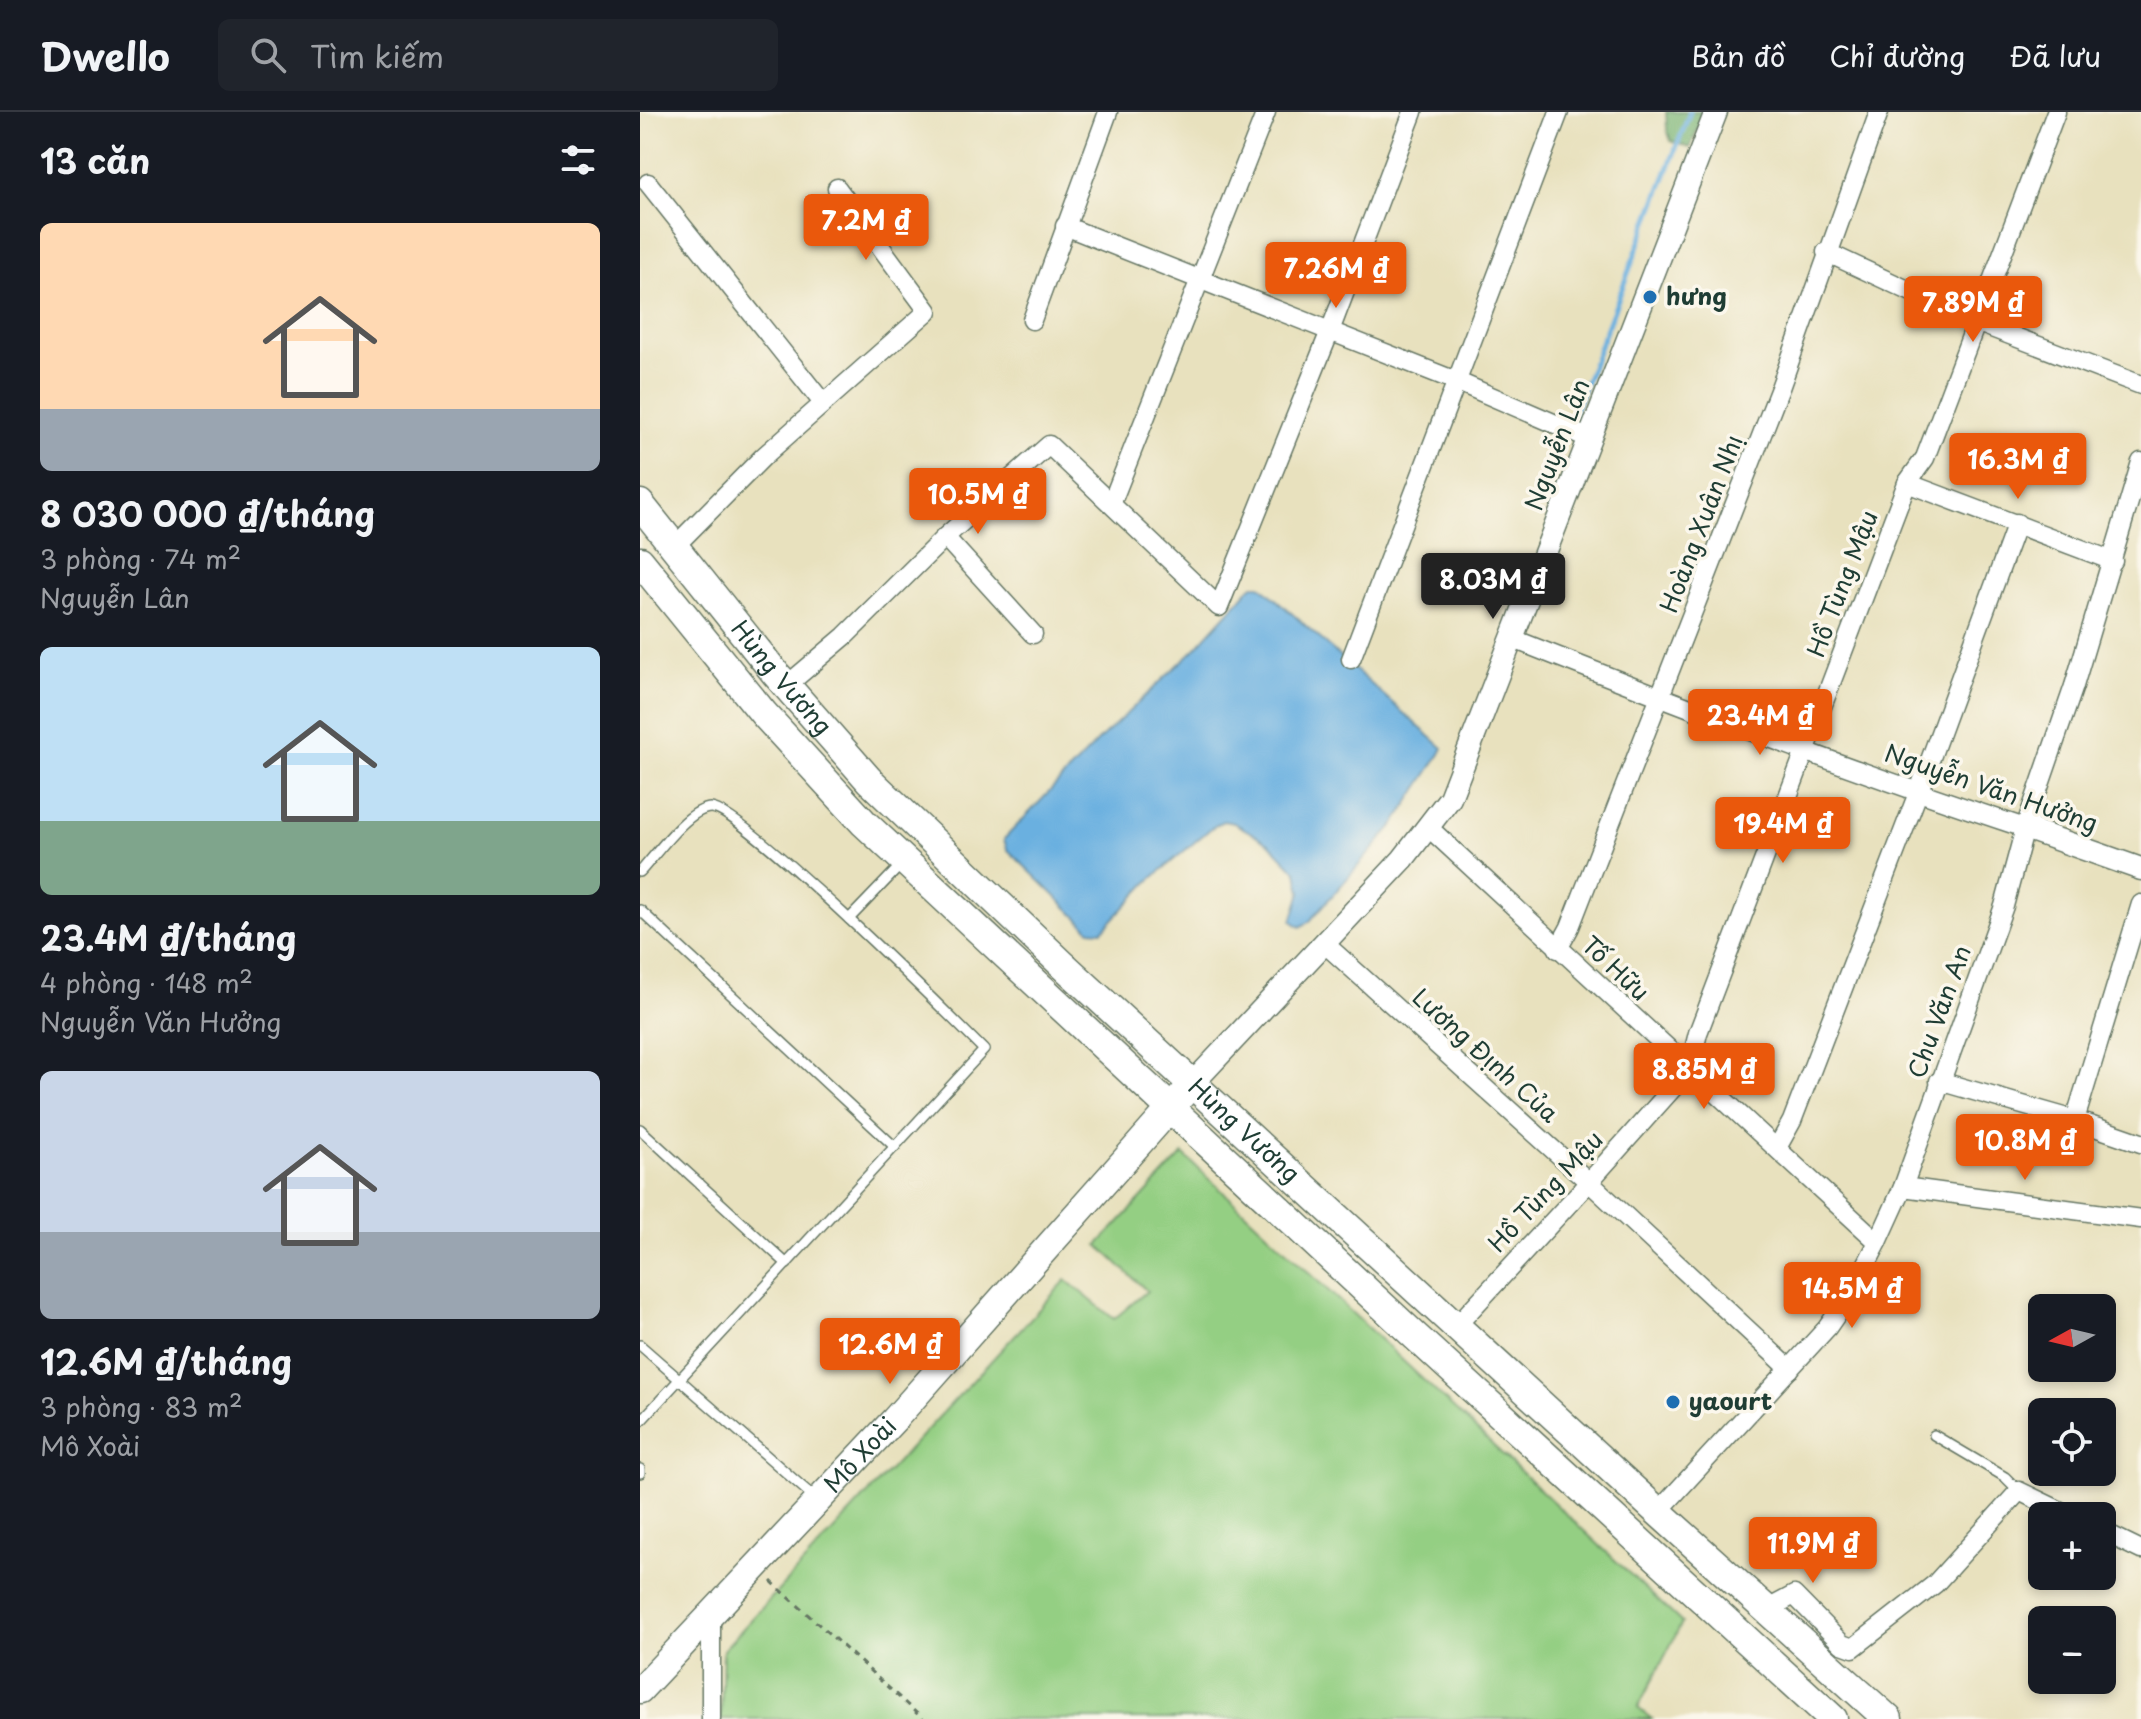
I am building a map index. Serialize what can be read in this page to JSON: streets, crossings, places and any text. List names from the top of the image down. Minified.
{"streets":{"main road":["Hùng Vương","Mô Xoài"],"street":["Nguyễn Lân","Hoàng Xuân Nhị","Hồ Tùng Mậu","Nguyễn Văn Hưởng","Tố Hữu","Chu Văn An","Lương Định Của"]},"crossings":[["Nguyễn Lân","Hùng Vương"],["Nguyễn Lân","Nguyễn Văn Hưởng"],["Nguyễn Lân","Tố Hữu"],["Nguyễn Lân","Lương Định Của"],["Nguyễn Lân","Mô Xoài"],["Hoàng Xuân Nhị","Nguyễn Văn Hưởng"],["Hoàng Xuân Nhị","Tố Hữu"],["Hồ Tùng Mậu","Hùng Vương"],["Hồ Tùng Mậu","Nguyễn Văn Hưởng"],["Hồ Tùng Mậu","Tố Hữu"],["Hồ Tùng Mậu","Lương Định Của"],["Hùng Vương","Chu Văn An"],["Hùng Vương","Mô Xoài"],["Nguyễn Văn Hưởng","Chu Văn An"],["Tố Hữu","Chu Văn An"],["Chu Văn An","Lương Định Của"]],"places":["hưng","yaourt"],"north":"left","page":{"header":"Dwello","search":"Tìm kiếm","nav":["Bản đồ","Chỉ đường","Đã lưu"],"heading":"13 căn","price":["7.2M ₫","7.26M ₫","7.89M ₫","16.3M ₫","10.5M ₫","8.03M ₫","23.4M ₫","19.4M ₫","8.85M ₫","10.8M ₫","14.5M ₫","12.6M ₫","11.9M ₫"],"list":[{"name":"8 030 000 ₫/tháng","note":"3 phòng · 74 m² · Nguyễn Lân"},{"name":"23.4M ₫/tháng","note":"4 phòng · 148 m² · Nguyễn Văn Hưởng"},{"name":"12.6M ₫/tháng","note":"3 phòng · 83 m² · Mô Xoài"}],"map_buttons":["+","−"]}}
